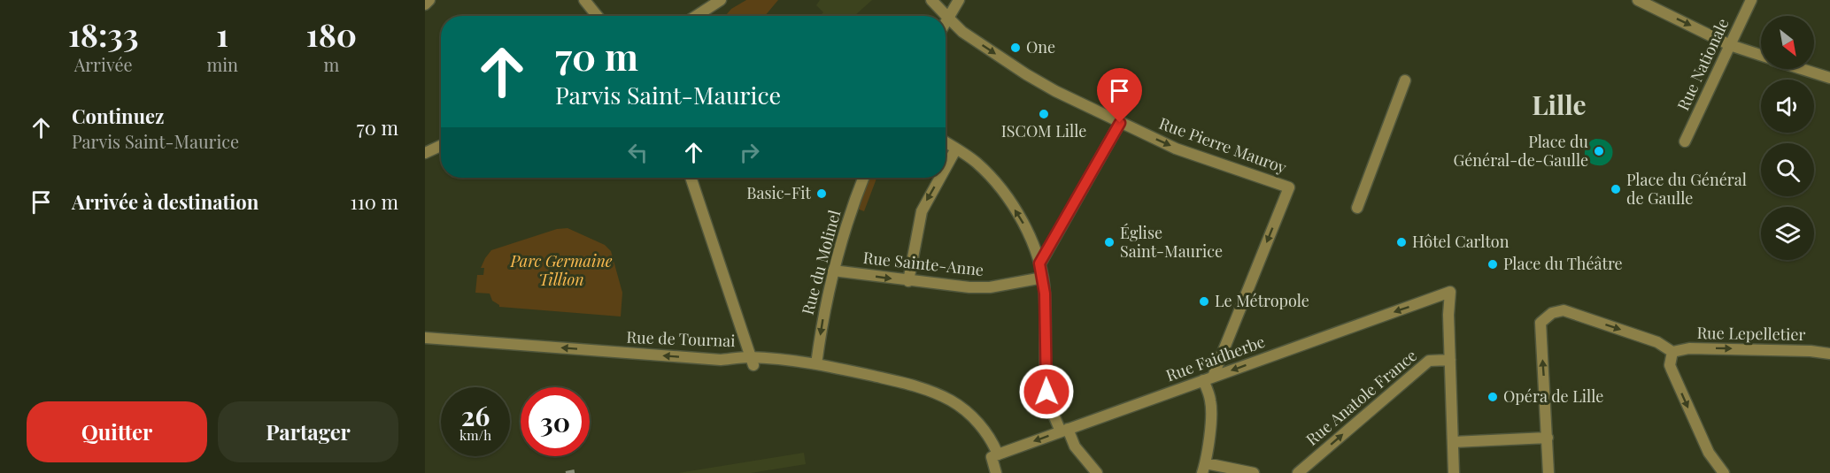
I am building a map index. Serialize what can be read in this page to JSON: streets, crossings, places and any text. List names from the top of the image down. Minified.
{"streets":{"street":["Rue Nationale","Rue Pierre Mauroy","Rue du Molinel","Rue Sainte-Anne","Rue Lepelletier","Rue de Tournai","Rue Faidherbe","Rue Anatole France"]},"crossings":[["Rue Pierre Mauroy","Rue Faidherbe"],["Rue du Molinel","Rue Sainte-Anne"],["Rue du Molinel","Rue de Tournai"],["Rue de Tournai","Rue Faidherbe"],["Rue Faidherbe","Rue Anatole France"]],"one_way":["Rue du Molinel","Rue Sainte-Anne","Rue Lepelletier","Rue de Tournai","Rue Anatole France"],"districts":["Lille"],"parks":["Parc Germaine Tillion"],"places":["One","ISCOM Lille","Place du Général-de-Gaulle","Place du Général de Gaulle","Basic-Fit","Église Saint-Maurice","Hôtel Carlton","Place du Théâtre","Le Métropole","Opéra de Lille"],"north":"bottom right","page":{"eta":["18:33","Arrivée","1","min","180","m"],"turn":["70 m","Parvis Saint-Maurice"],"list":[{"name":"Continuez","note":"Parvis Saint-Maurice","value":"70 m"},{"name":"Arrivée à destination","value":"110 m"}],"speed":"26 km/h","limit":"30","buttons":["Quitter","Partager"]}}
